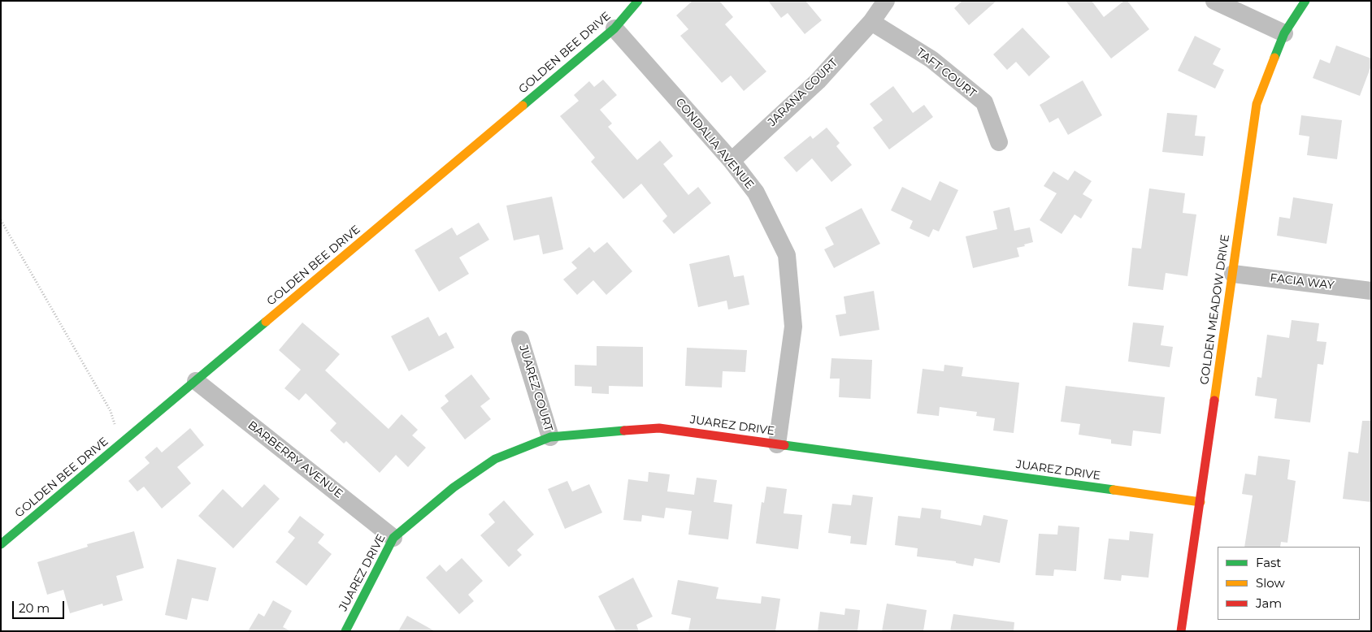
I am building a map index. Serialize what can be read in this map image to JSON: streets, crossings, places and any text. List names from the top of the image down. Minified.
{"streets":{"street":["GOLDEN BEE DRIVE","TAFT COURT","JARANA COURT","CONDALIA AVENUE","FACIA WAY","GOLDEN MEADOW DRIVE","JUAREZ COURT","JUAREZ DRIVE","BARBERRY AVENUE"]},"crossings":[["GOLDEN BEE DRIVE","CONDALIA AVENUE"],["GOLDEN BEE DRIVE","BARBERRY AVENUE"],["TAFT COURT","JARANA COURT"],["JARANA COURT","CONDALIA AVENUE"],["CONDALIA AVENUE","JUAREZ DRIVE"],["FACIA WAY","GOLDEN MEADOW DRIVE"],["GOLDEN MEADOW DRIVE","JUAREZ DRIVE"],["JUAREZ COURT","JUAREZ DRIVE"],["JUAREZ DRIVE","BARBERRY AVENUE"]],"legend":["Fast","Slow","Jam"],"scale_bar":"20 m"}
